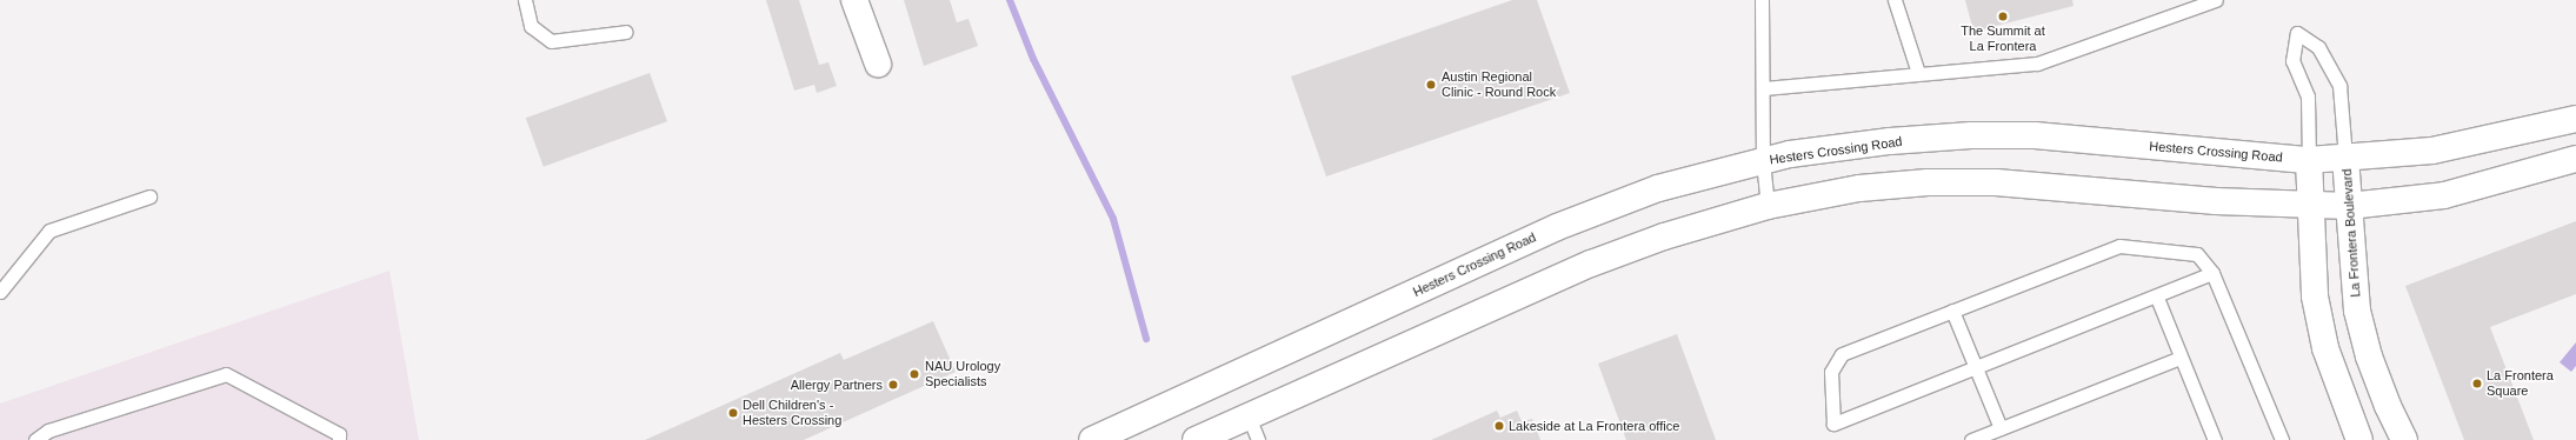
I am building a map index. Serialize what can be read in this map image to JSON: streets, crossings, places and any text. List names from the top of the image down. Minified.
{"streets":{"street":["Hesters Crossing Road","La Frontera Boulevard"]},"crossings":[["Hesters Crossing Road","La Frontera Boulevard"]],"places":["The Summit at La Frontera","Austin Regional Clinic - Round Rock","NAU Urology Specialists","La Frontera Square","Allergy Partners","Dell Children's - Hesters Crossing","Lakeside at La Frontera office"]}
